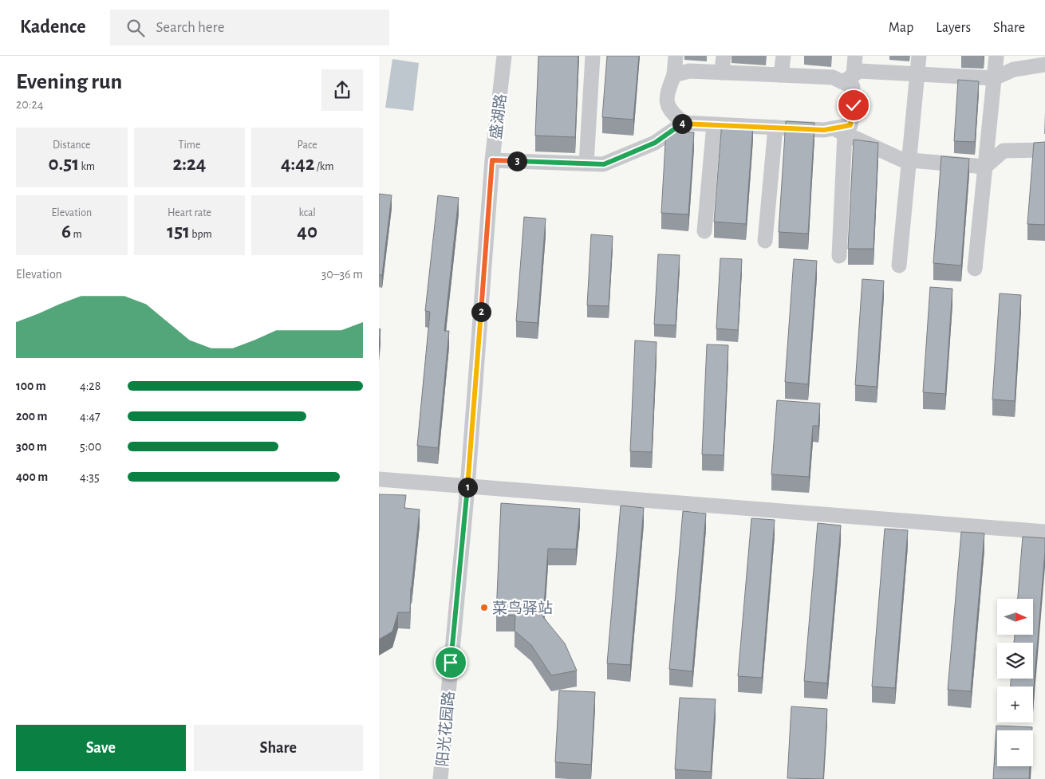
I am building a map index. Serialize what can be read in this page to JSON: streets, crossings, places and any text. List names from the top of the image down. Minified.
{"streets":{"street":["盛湖路","阳光花园路"]},"crossings":[["盛湖路","阳光花园路"]],"places":["菜鸟驿站"],"north":"right","page":{"header":"Kadence","search":"Search here","nav":["Map","Layers","Share"],"heading":["Evening run","20:24"],"pins":["4","3","2","1"],"stats":[["Distance","0.51 km"],["Time","2:24"],["Pace","4:42 /km"],["Elevation","6 m"],["Heart rate","151 bpm"],["kcal","40"]],"chart":["Elevation","30–36 m"],"list":[{"name":"100 m","note":"4:28"},{"name":"200 m","note":"4:47"},{"name":"300 m","note":"5:00"},{"name":"400 m","note":"4:35"}],"map_buttons":["+","−"],"buttons":["Save","Share"]}}
